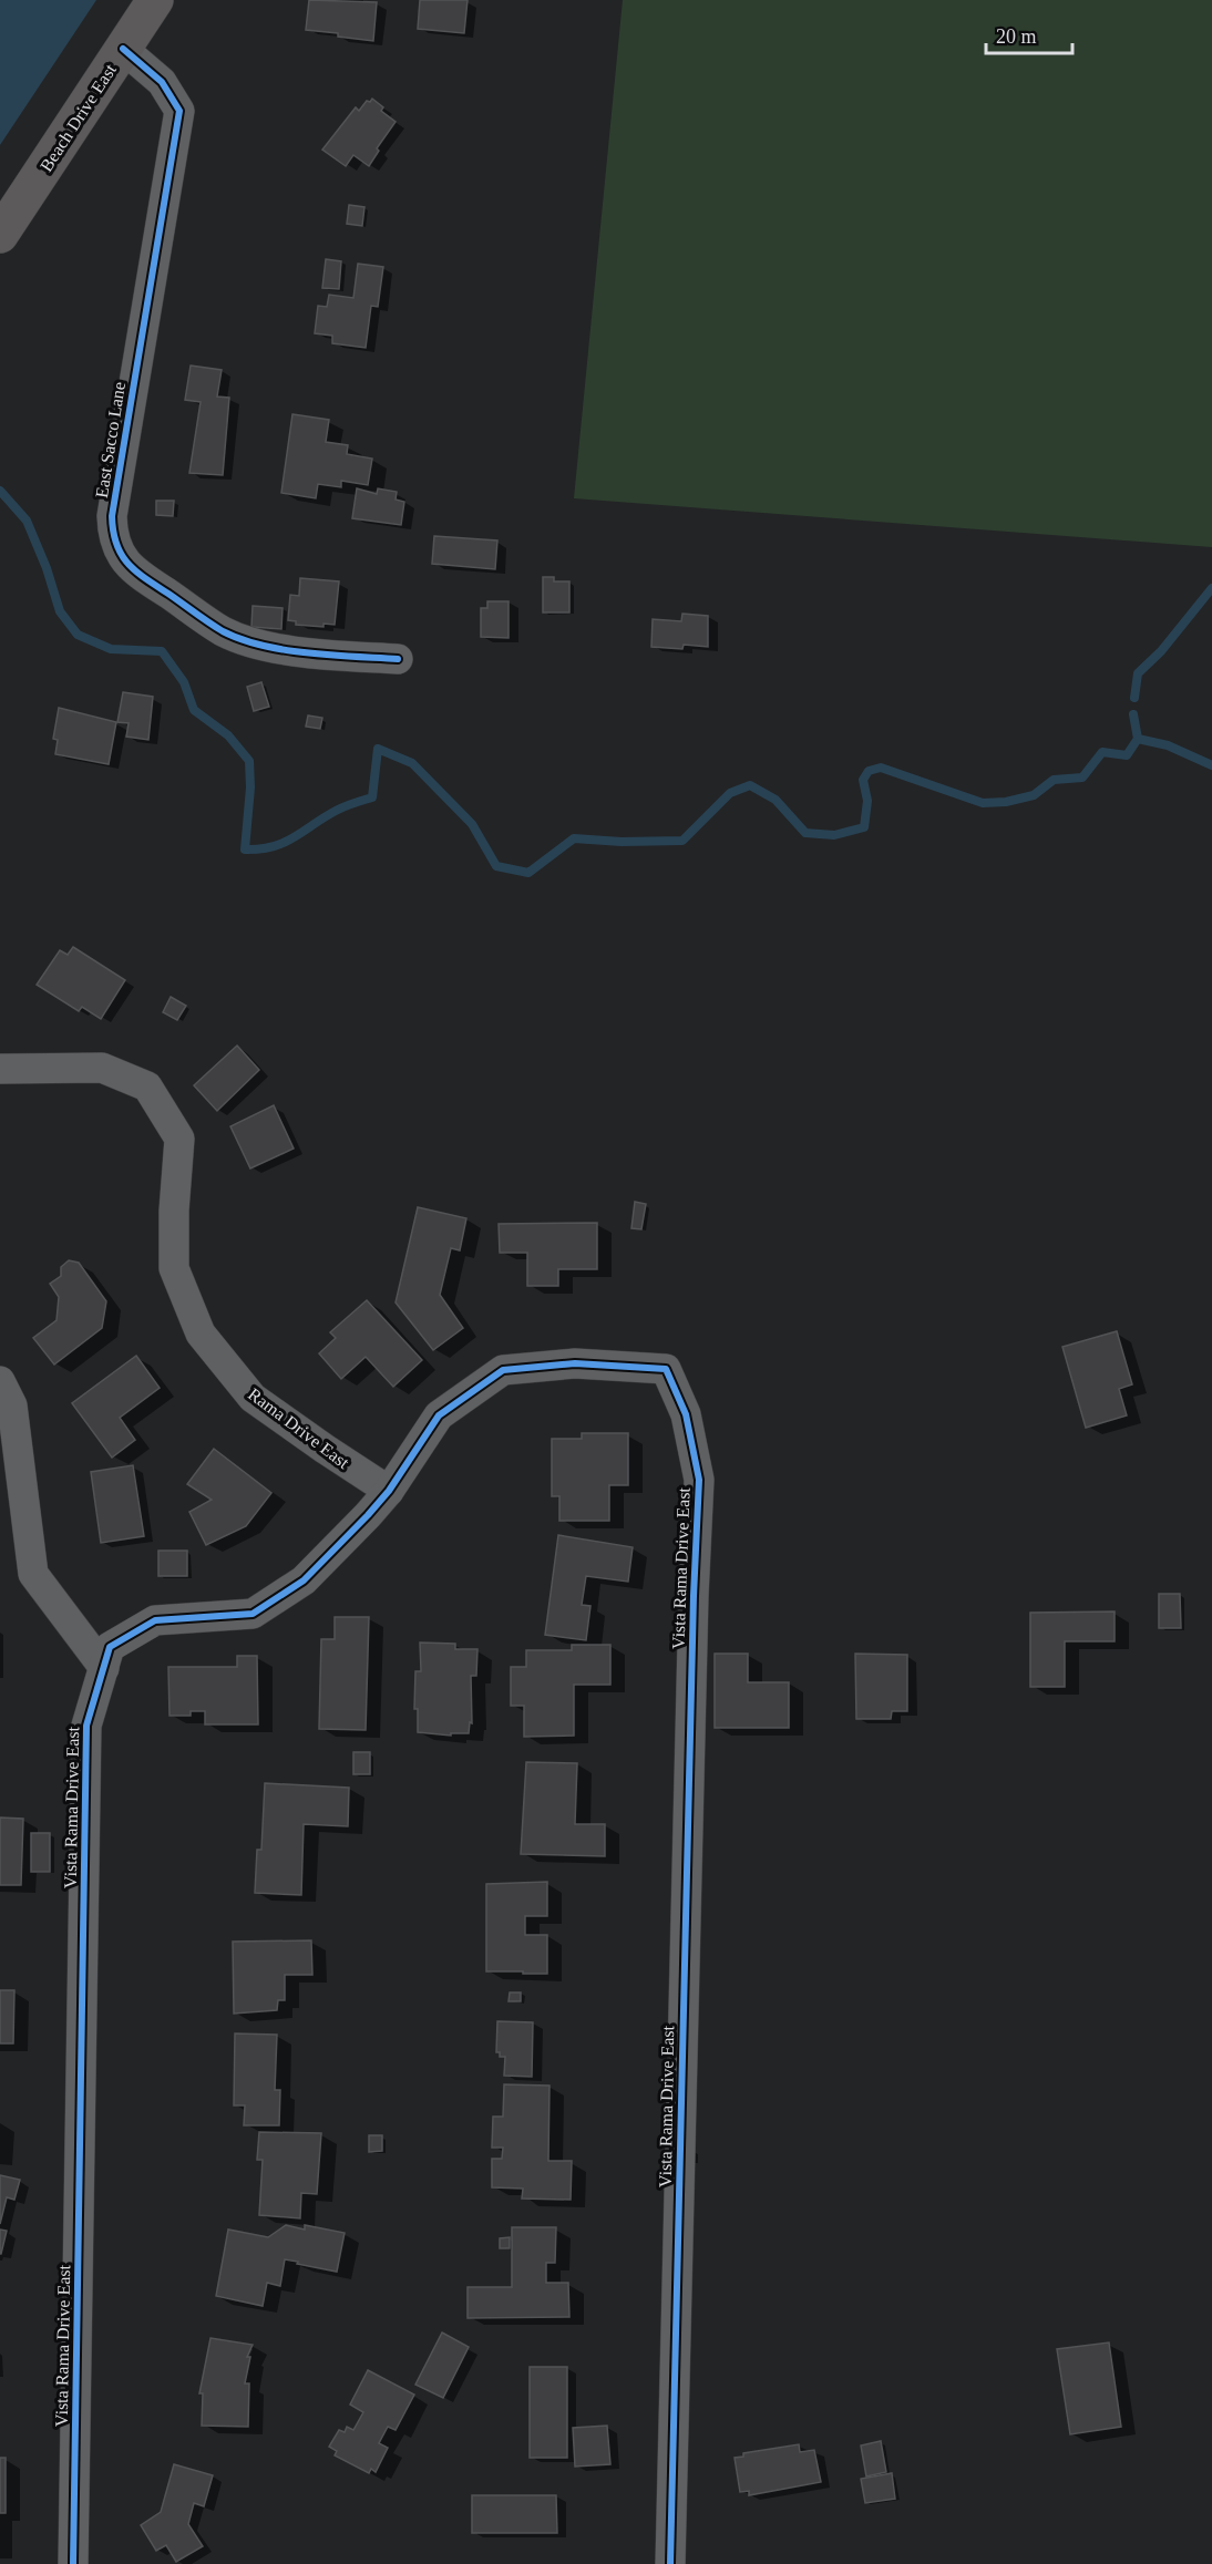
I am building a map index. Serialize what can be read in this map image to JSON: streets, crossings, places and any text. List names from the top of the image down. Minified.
{"streets":{"main road":["Beach Drive East"],"street":["East Sacco Lane","Rama Drive East","Vista Rama Drive East"]},"crossings":[["Beach Drive East","East Sacco Lane"],["Rama Drive East","Vista Rama Drive East"]],"scale_bar":"20 m"}
